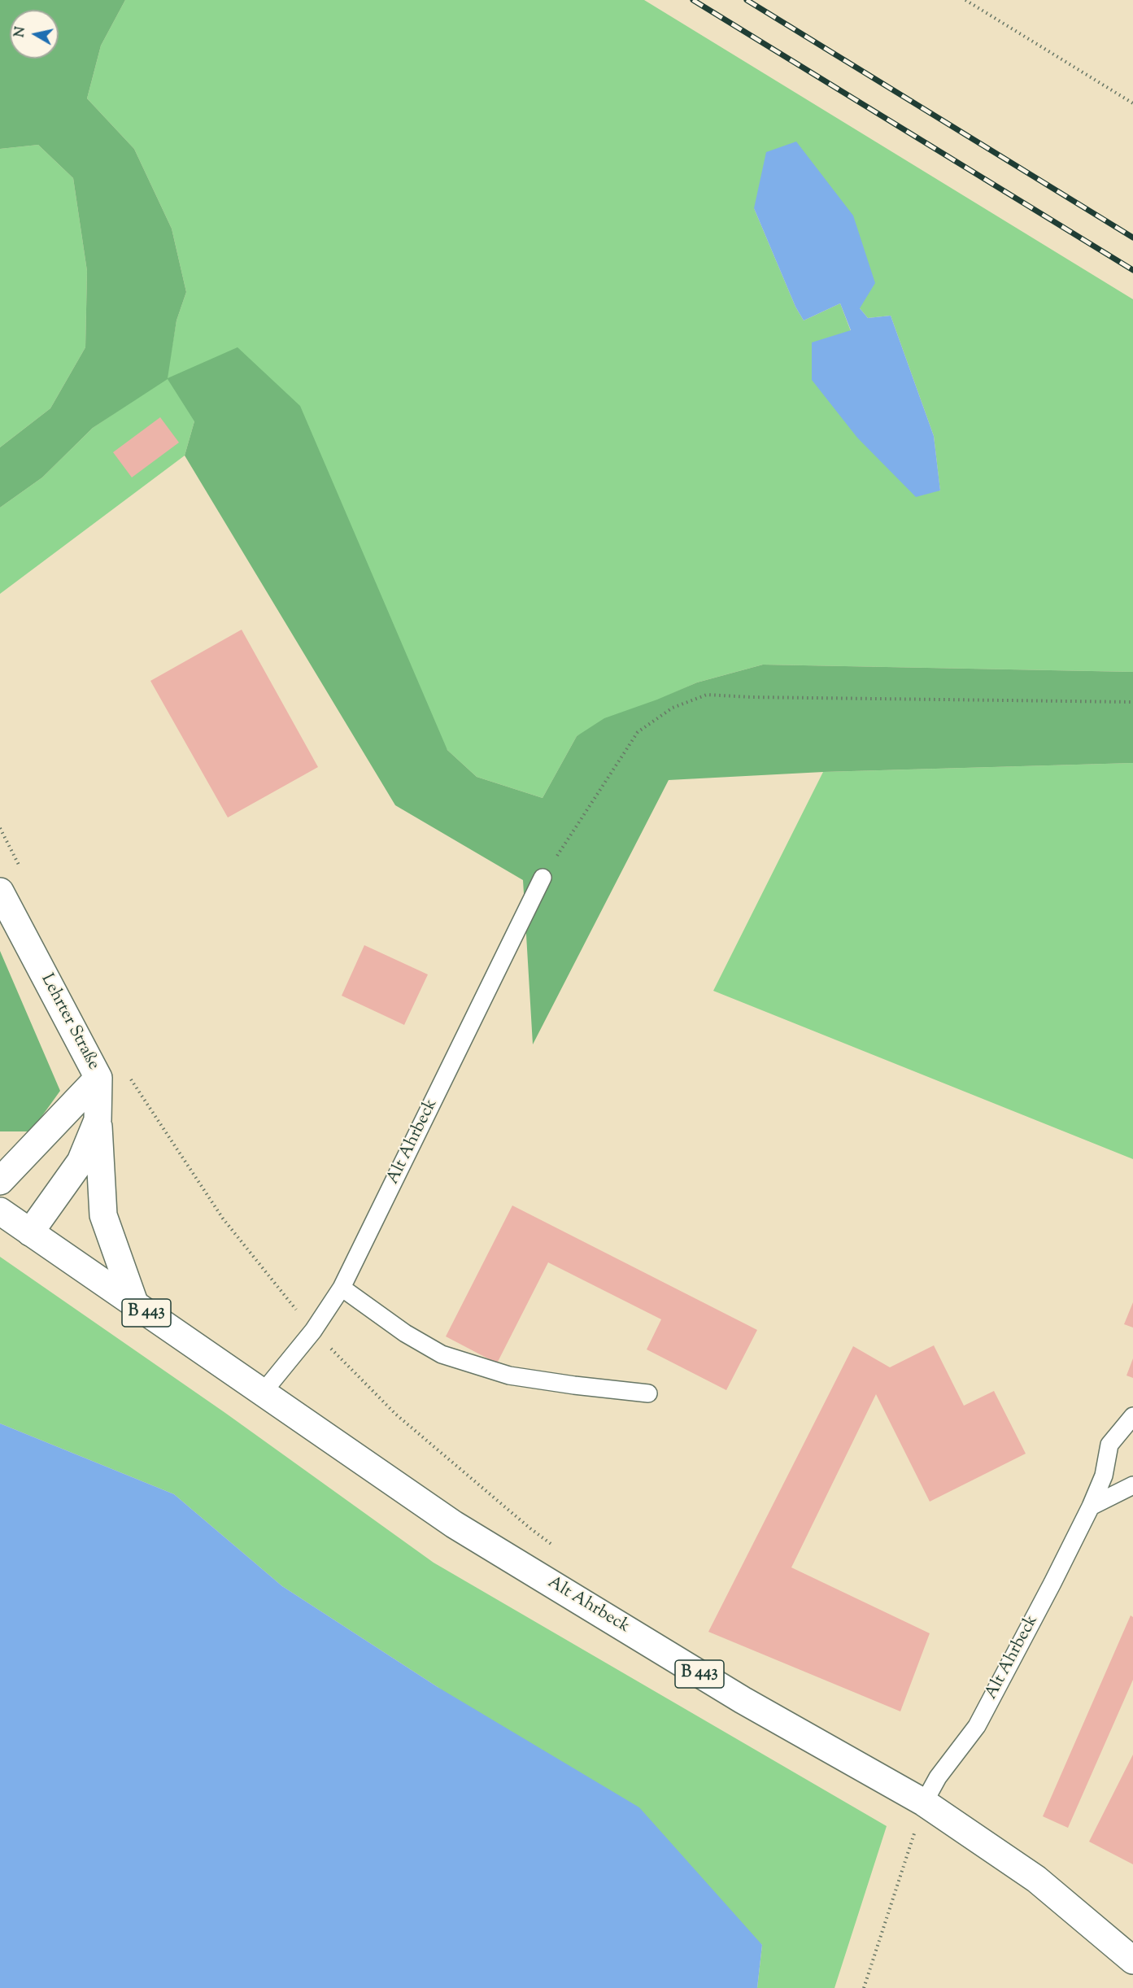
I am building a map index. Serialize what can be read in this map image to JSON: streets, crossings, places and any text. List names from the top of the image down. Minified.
{"streets":{"main road":["Lehrter Straße","Alt Ahrbeck","B 443"]},"crossings":[["Lehrter Straße","Alt Ahrbeck"],["Lehrter Straße","B 443"],["Alt Ahrbeck","B 443"]],"north":"left"}
